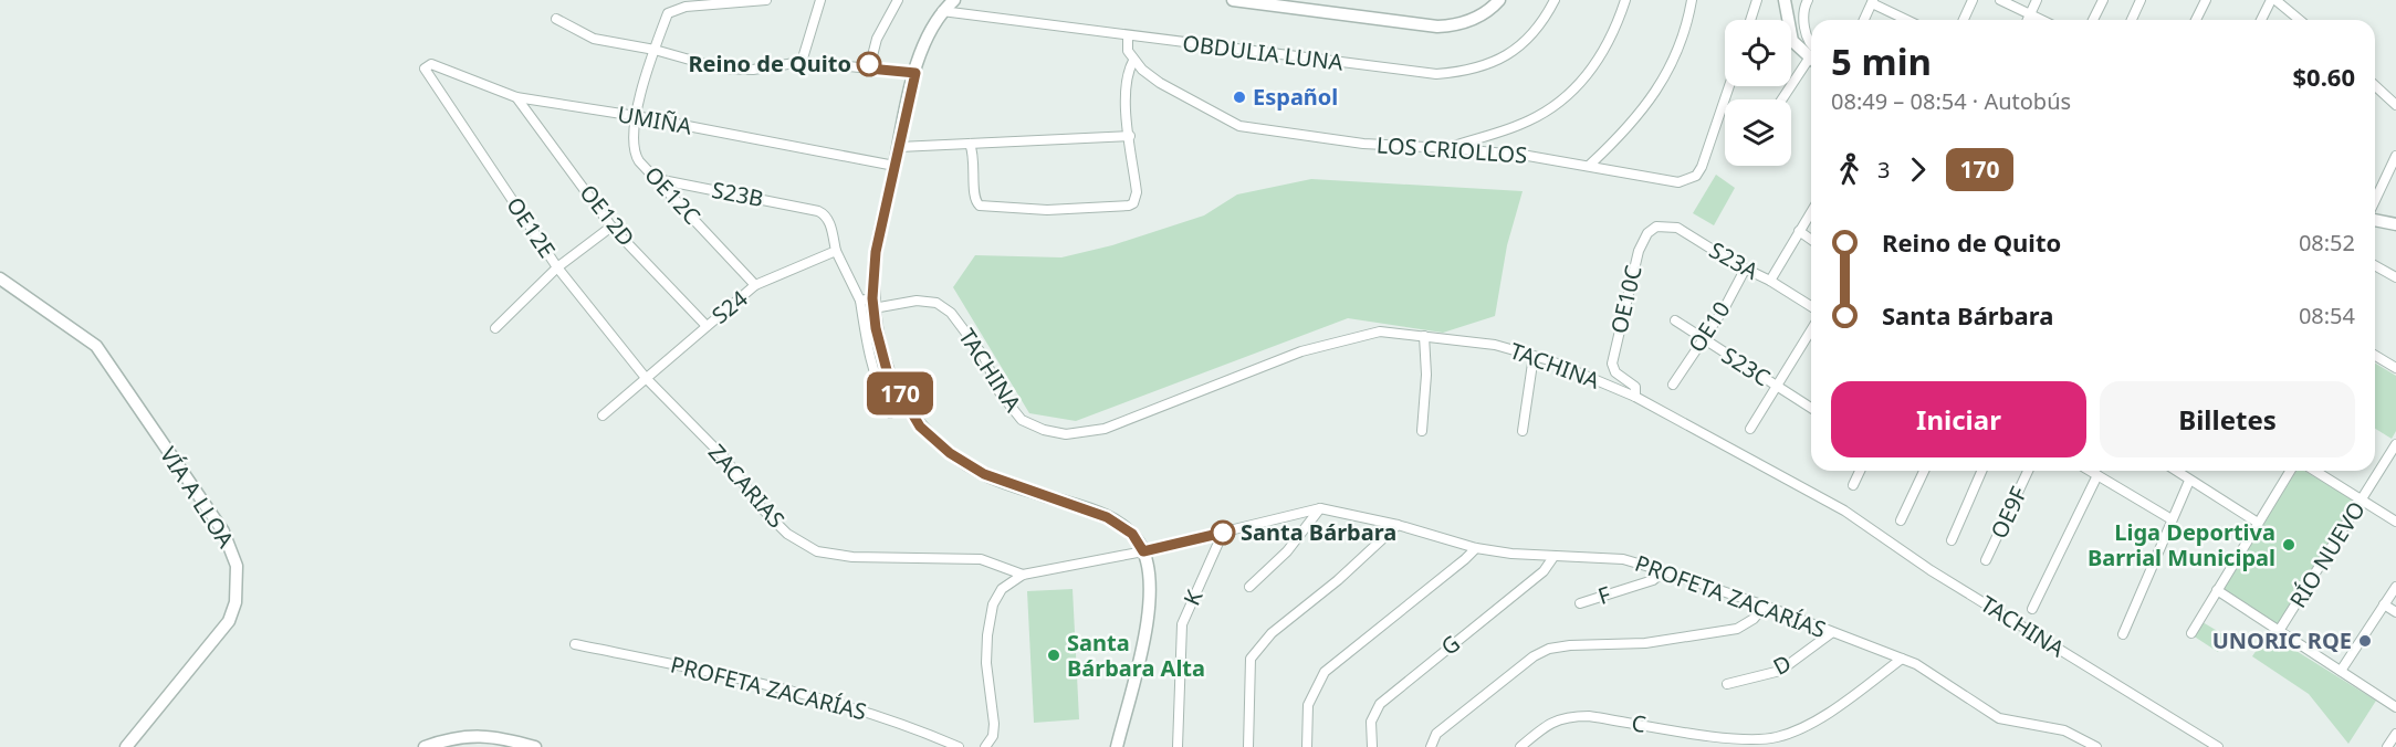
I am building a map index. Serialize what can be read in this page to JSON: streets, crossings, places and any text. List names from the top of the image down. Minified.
{"streets":{"street":["OBDULIA LUNA","UMIÑA","LOS CRIOLLOS","S23B","OE12C","OE12D","OE12E","S23A","OE10C","S24","OE10","TACHINA","S23C","ZACARIAS","VÍA A LLOA","OE9F","RÍO NUEVO","F","PROFETA ZACARÍAS","K","G","D","C"]},"crossings":[["UMIÑA","OE12C"],["UMIÑA","OE12D"],["UMIÑA","OE12E"],["S23B","OE12C"],["S23B","S24"],["OE12C","S24"],["OE12D","S24"],["OE12E","S24"],["OE12E","ZACARIAS"],["S23A","OE10C"],["S23A","OE10"],["OE10C","TACHINA"],["S24","ZACARIAS"],["OE10","S23C"],["ZACARIAS","PROFETA ZACARÍAS"],["F","PROFETA ZACARÍAS"],["PROFETA ZACARÍAS","K"],["PROFETA ZACARÍAS","G"],["PROFETA ZACARÍAS","D"],["PROFETA ZACARÍAS","C"]],"places":["Reino de Quito","Español","Santa Bárbara","Liga Deportiva Barrial Municipal","UNORIC RQE","Santa Bárbara Alta"],"lines":["bus line 170"],"page":{"on_map":"170","heading":["5 min","08:49 – 08:54 · Autobús","$0.60"],"legs":["3","170"],"list":[{"name":"Reino de Quito","value":"08:52"},{"name":"Santa Bárbara","value":"08:54"}],"buttons":["Iniciar","Billetes"]}}
